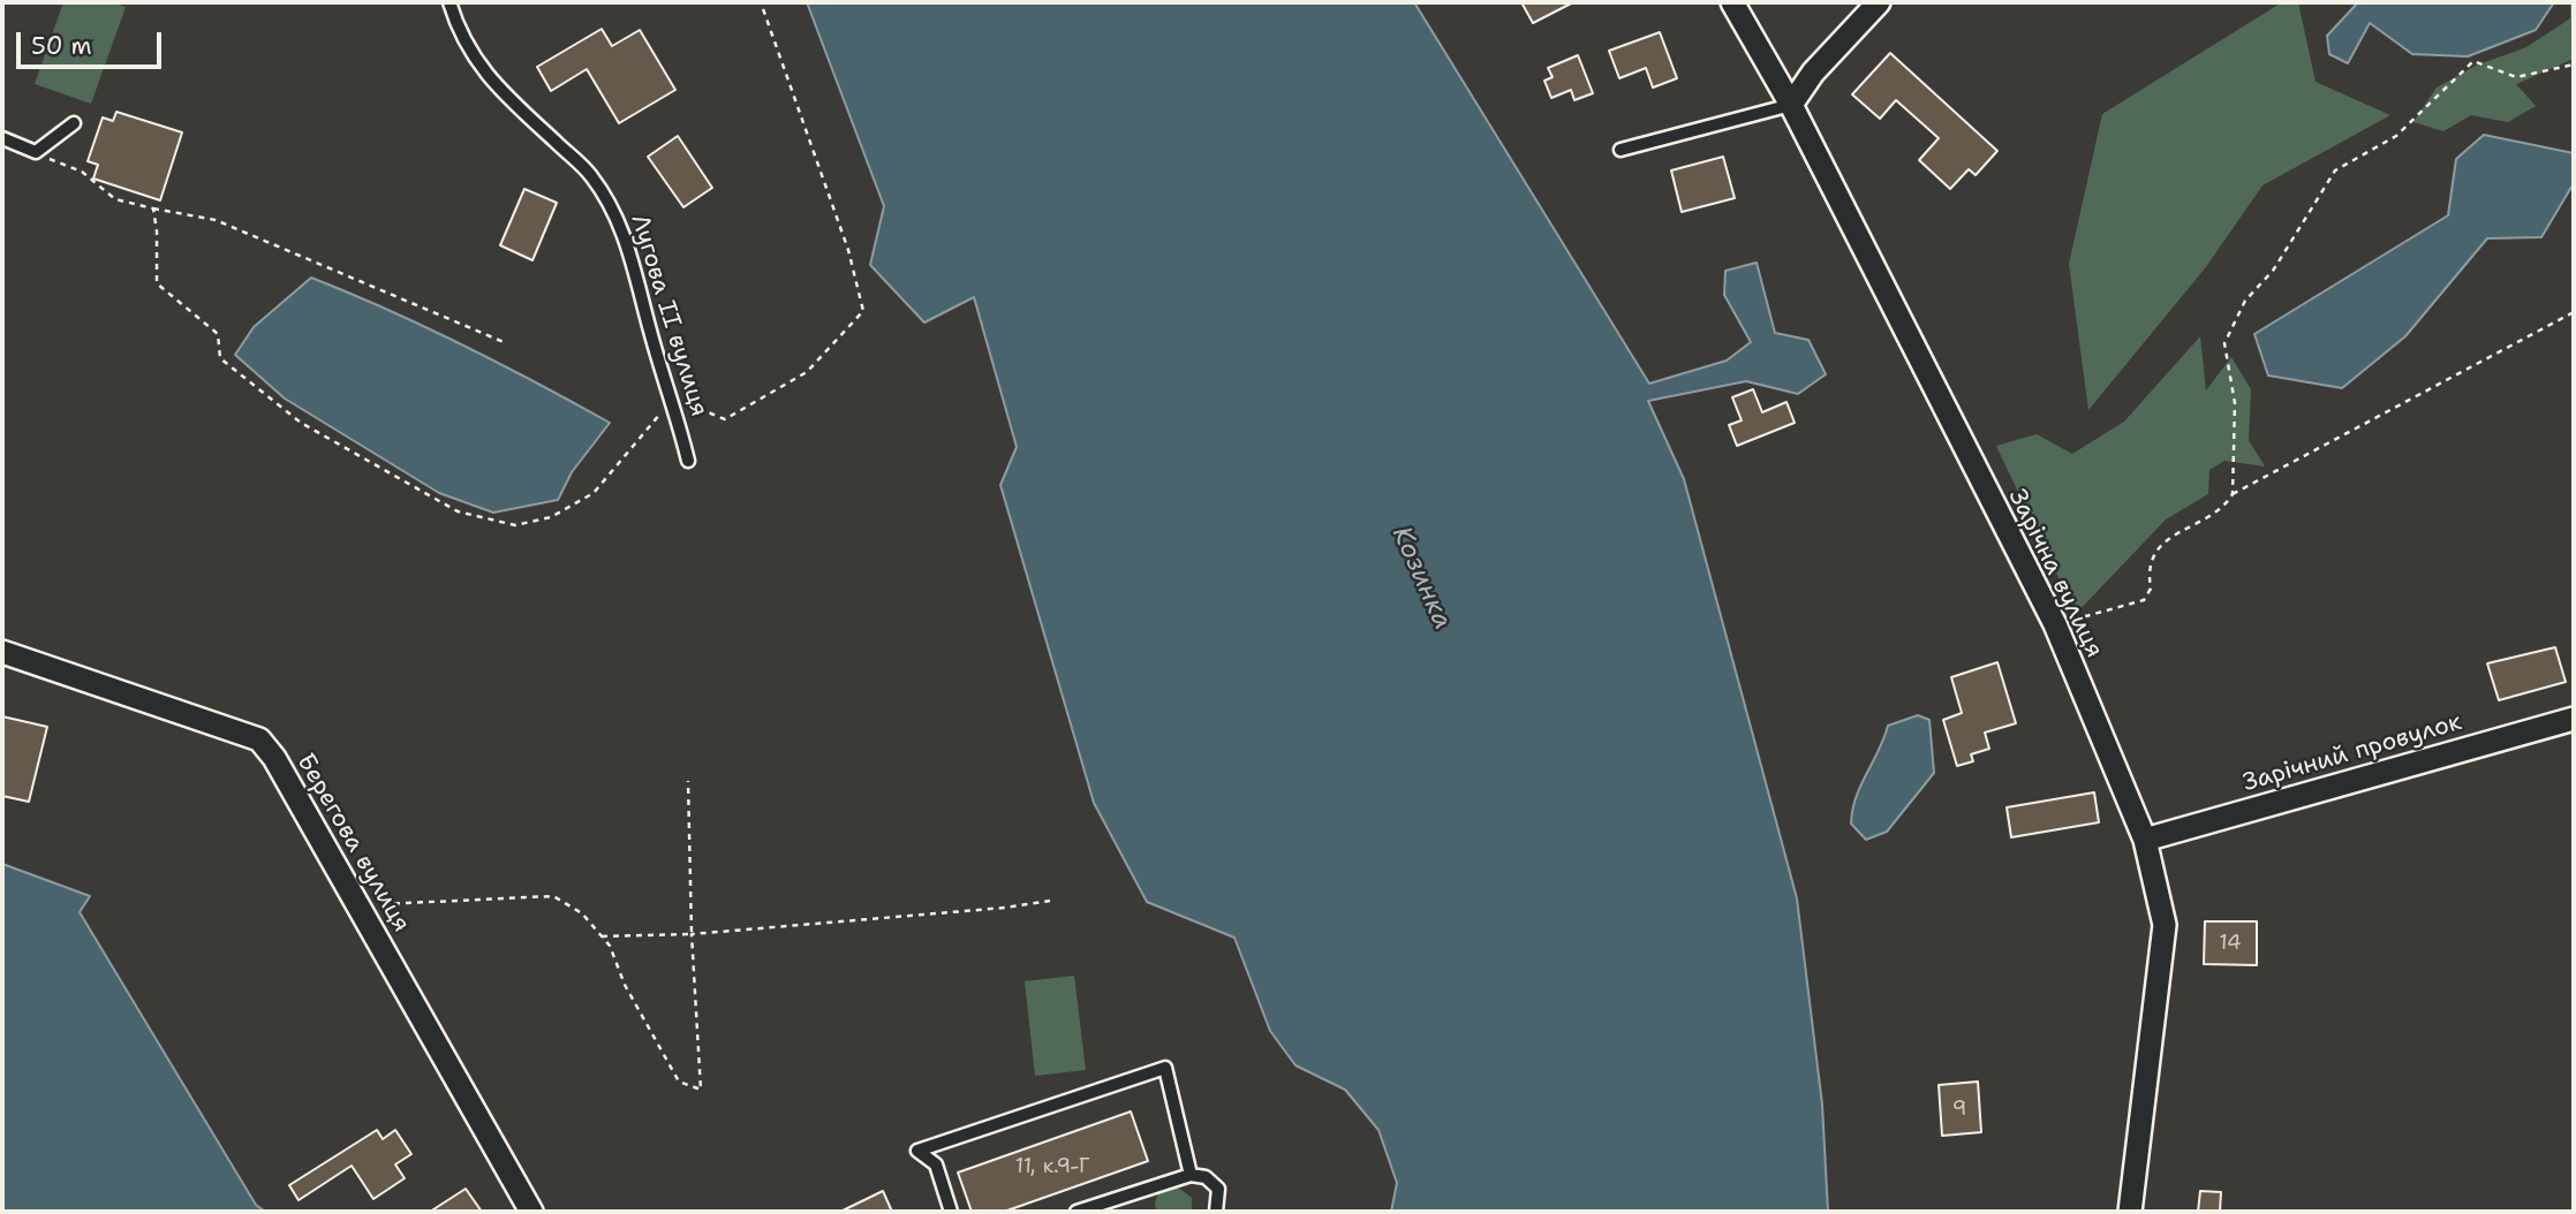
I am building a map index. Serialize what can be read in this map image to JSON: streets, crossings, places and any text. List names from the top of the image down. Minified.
{"streets":{"street":["Зарічна вулиця","Зарічний провулок","Берегова вулиця"],"lane":["Лугова II вулиця"]},"crossings":[["Зарічна вулиця","Зарічний провулок"]],"water":["Козинка"],"house_numbers":["14","9","11, к.9-Г"],"scale_bar":"50 m"}
